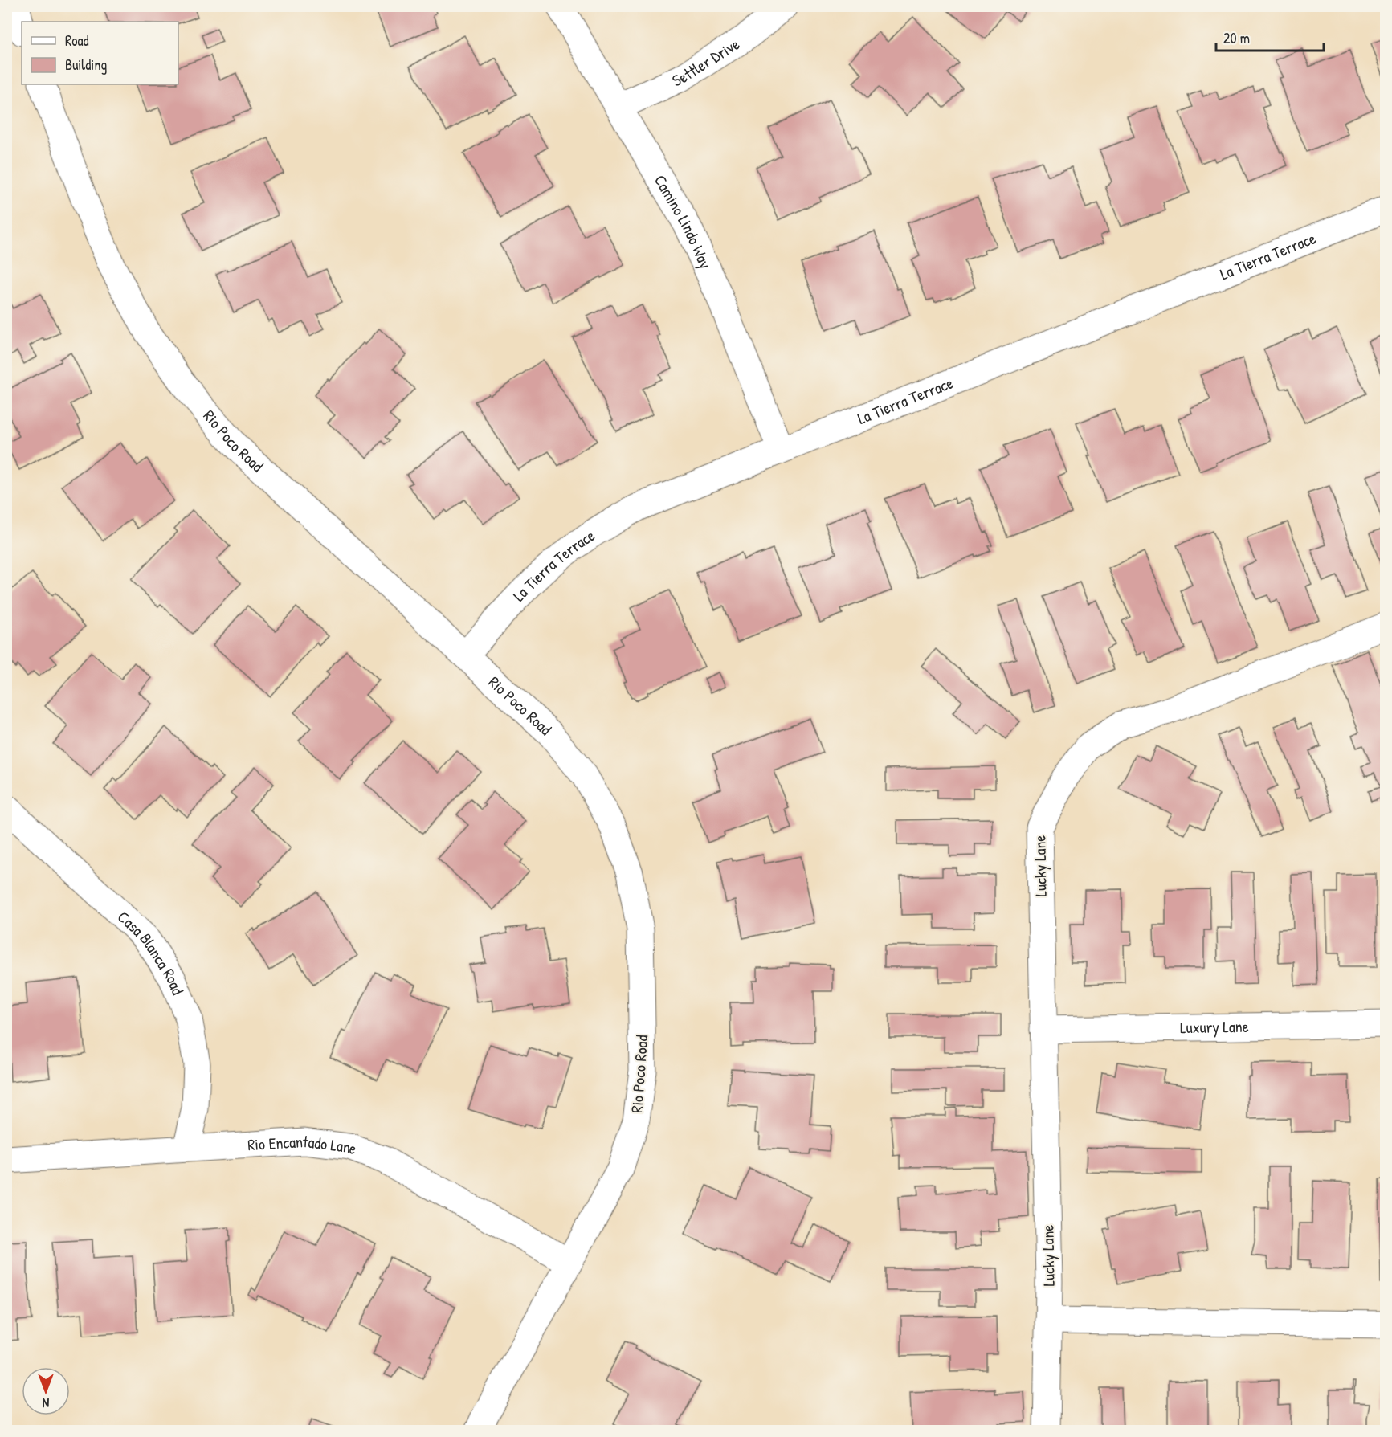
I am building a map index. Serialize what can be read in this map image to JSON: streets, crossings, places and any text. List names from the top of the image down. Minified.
{"streets":{"street":["Settler Drive","Camino Lindo Way","La Tierra Terrace","Rio Poco Road","Lucky Lane","Casa Blanca Road","Luxury Lane","Rio Encantado Lane"]},"crossings":[["Settler Drive","Camino Lindo Way"],["Camino Lindo Way","La Tierra Terrace"],["La Tierra Terrace","Rio Poco Road"],["Rio Poco Road","Rio Encantado Lane"],["Lucky Lane","Luxury Lane"],["Casa Blanca Road","Rio Encantado Lane"]],"legend":["Road","Building"],"scale_bar":"20 m","north":"bottom"}
